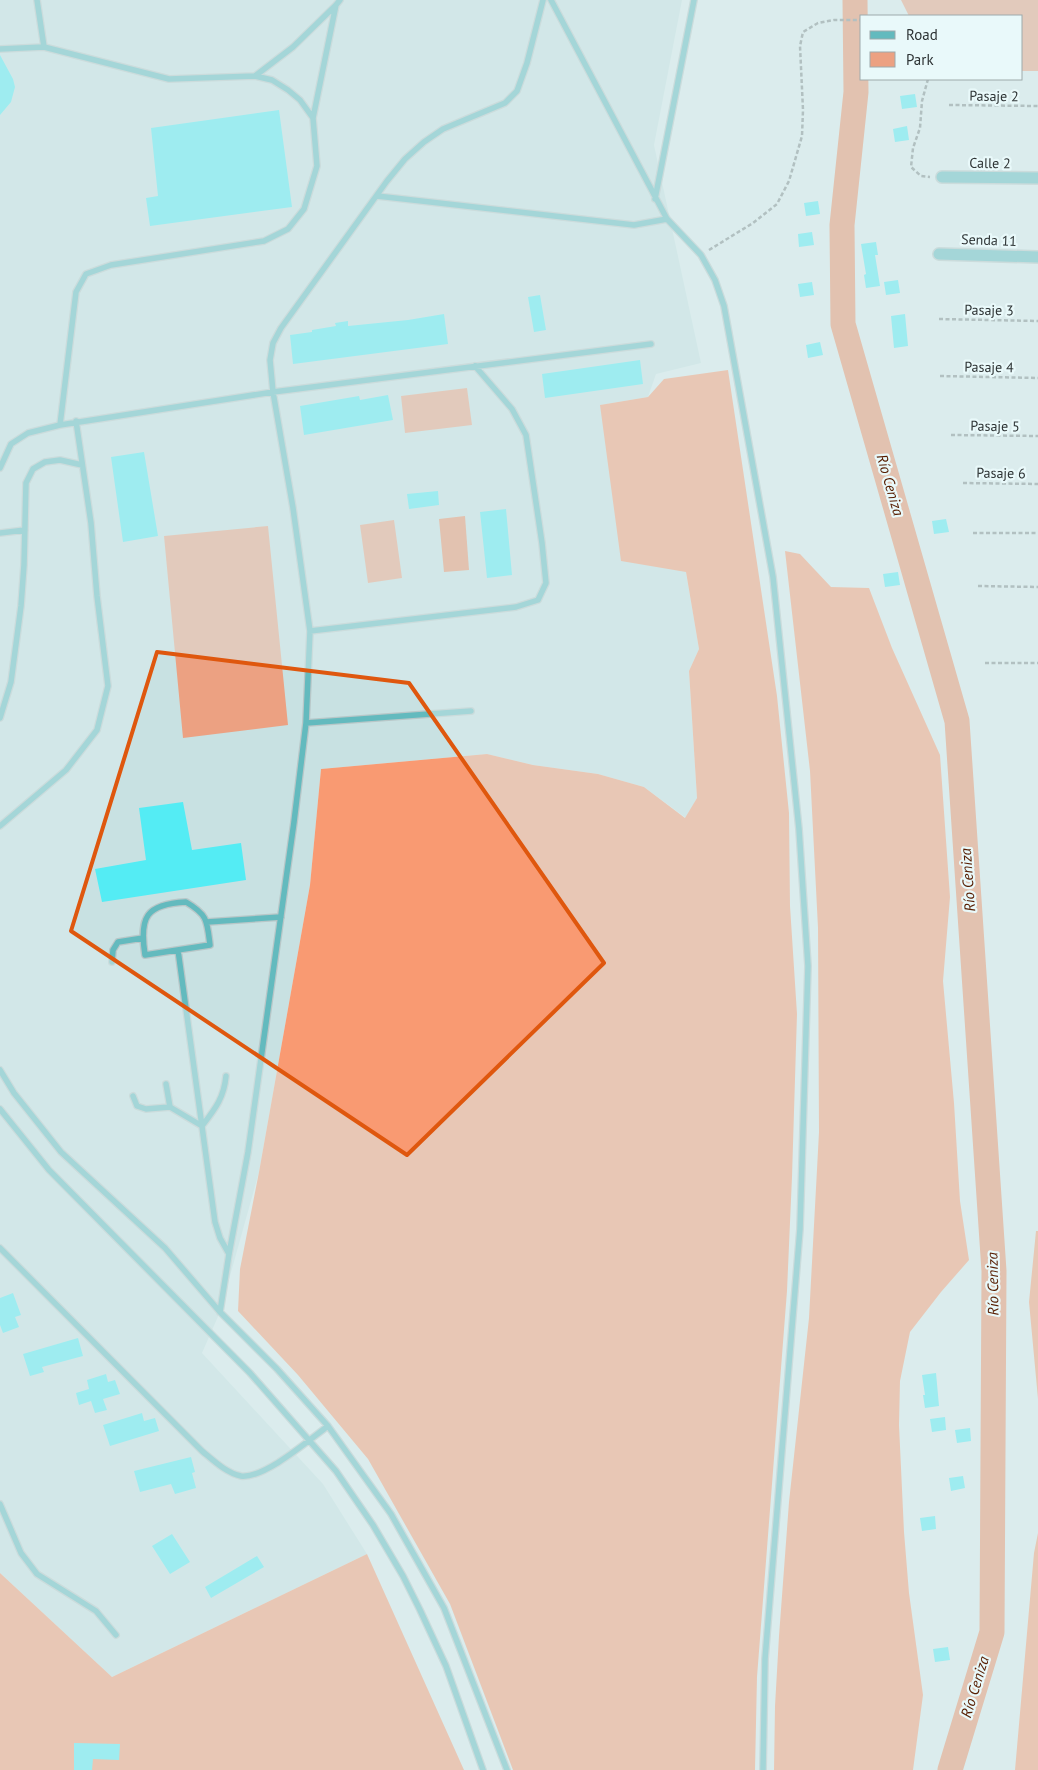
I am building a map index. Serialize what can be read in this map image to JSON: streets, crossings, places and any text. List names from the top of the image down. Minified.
{"streets":{"street":["Calle 2","Senda 11"],"path":["Pasaje 2","Pasaje 3","Pasaje 4","Pasaje 5","Pasaje 6"]},"water":["Río Ceniza"],"legend":["Road","Park"]}
